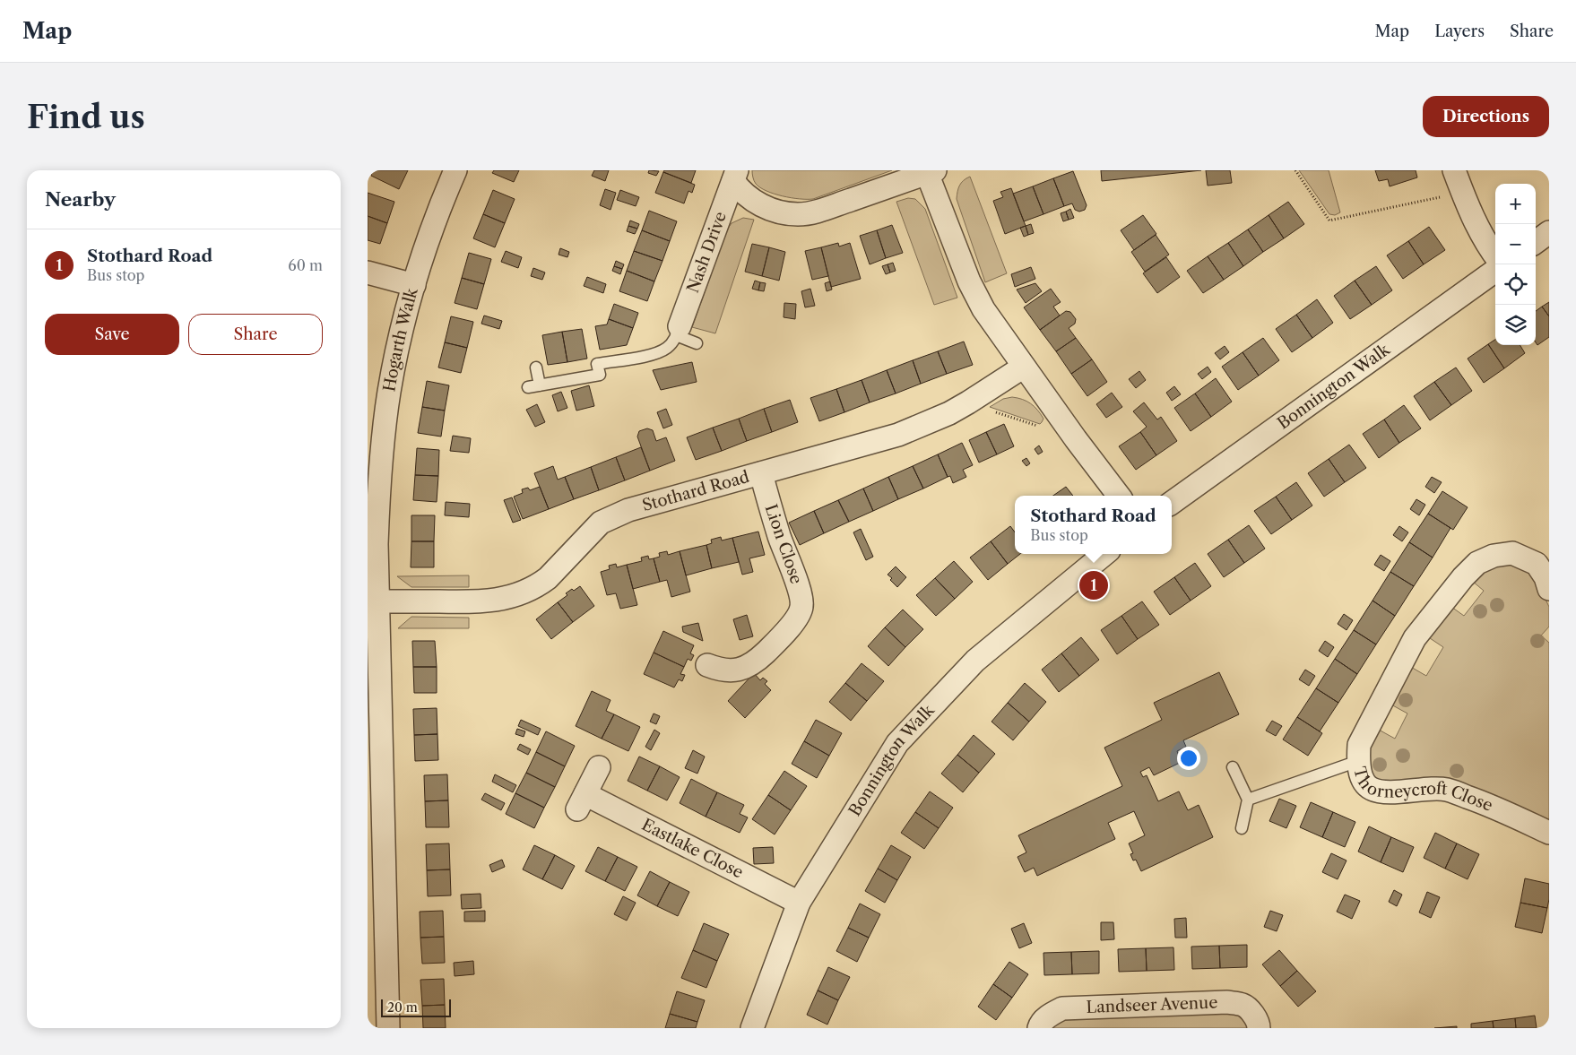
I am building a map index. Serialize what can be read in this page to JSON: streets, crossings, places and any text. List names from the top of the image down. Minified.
{"streets":{"street":["Nash Drive","Hogarth Walk","Bonnington Walk","Stothard Road","Lion Close","Thorneycroft Close","Eastlake Close","Landseer Avenue"]},"crossings":[["Hogarth Walk","Stothard Road"],["Bonnington Walk","Eastlake Close"],["Stothard Road","Lion Close"]],"scale_bar":"20 m","page":{"header":"Map","nav":["Map","Layers","Share"],"buttons":["Directions",["Save","Share"]],"title":"Find us","heading":"Nearby","map_buttons":["+","−"],"list":[{"mark":"1","name":"Stothard Road","note":"Bus stop","value":"60 m"}],"popup":["Stothard Road","Bus stop"],"pins":"1","scale":"20 m"}}
